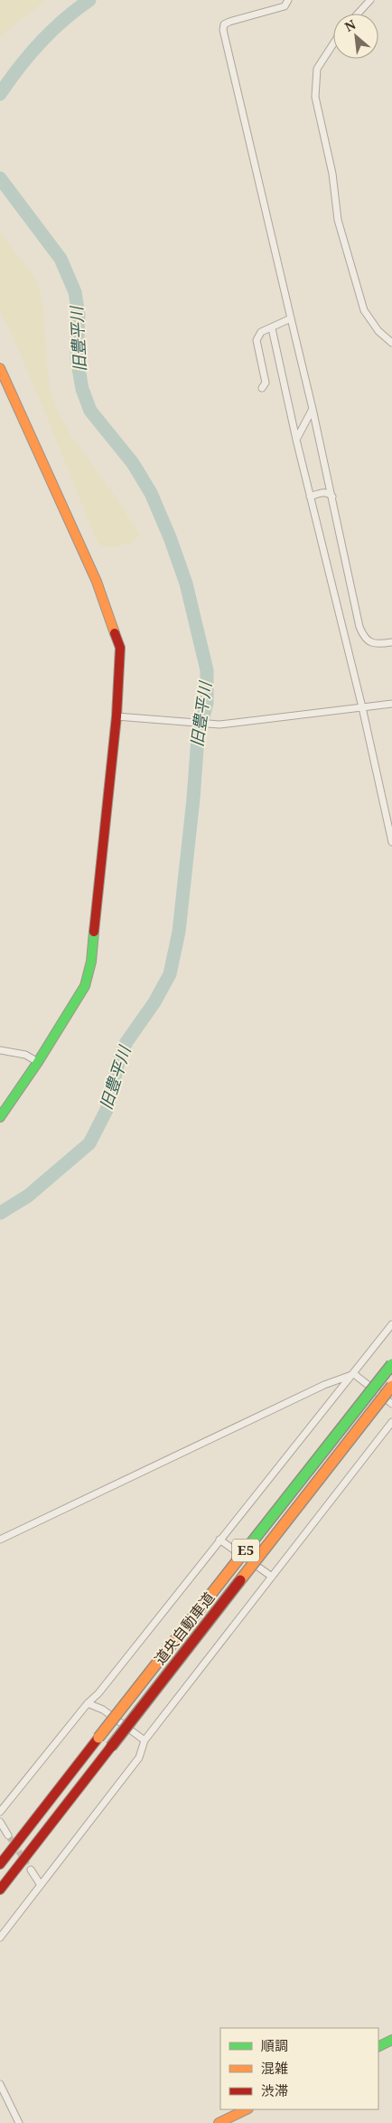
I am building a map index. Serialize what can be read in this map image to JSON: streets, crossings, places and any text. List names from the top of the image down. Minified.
{"streets":{"main road":["E5","道央自動車道"]},"water":["旧豊平川"],"legend":["順調","混雑","渋滞"],"north":"top left"}
